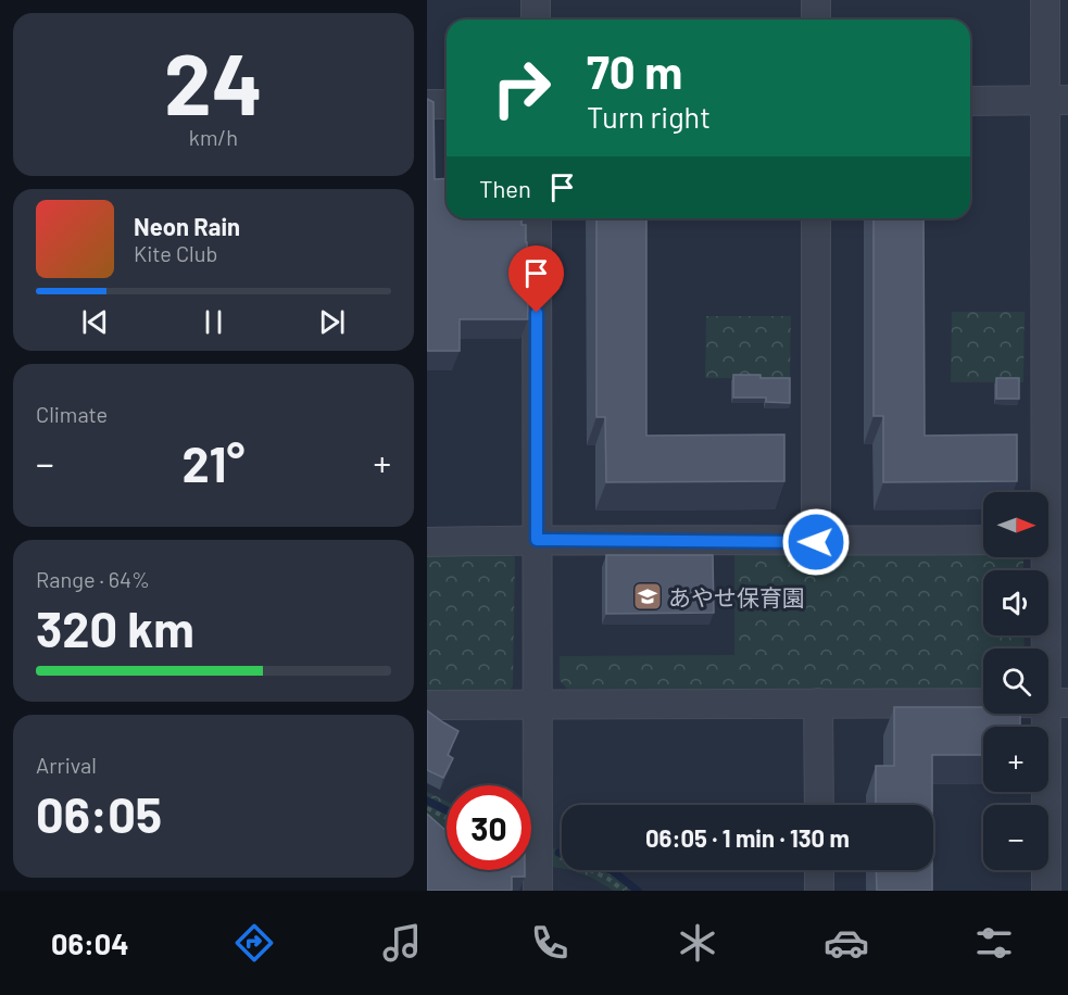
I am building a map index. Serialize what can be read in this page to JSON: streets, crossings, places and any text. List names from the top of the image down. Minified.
{"places":{"school or university":["あやせ保育園"]},"north":"right","page":{"tile":[["24","km/h"],"Climate",["Range · 64%","320 km"],["Arrival","06:05"]],"turn":["70 m","Turn right"],"then":"Then","song":["Neon Rain","Kite Club"],"heat":["−","21°","+"],"map_buttons":["+","−"],"limit":"30","trip":"06:05 · 1 min · 130 m","tabs":"06:04"}}
